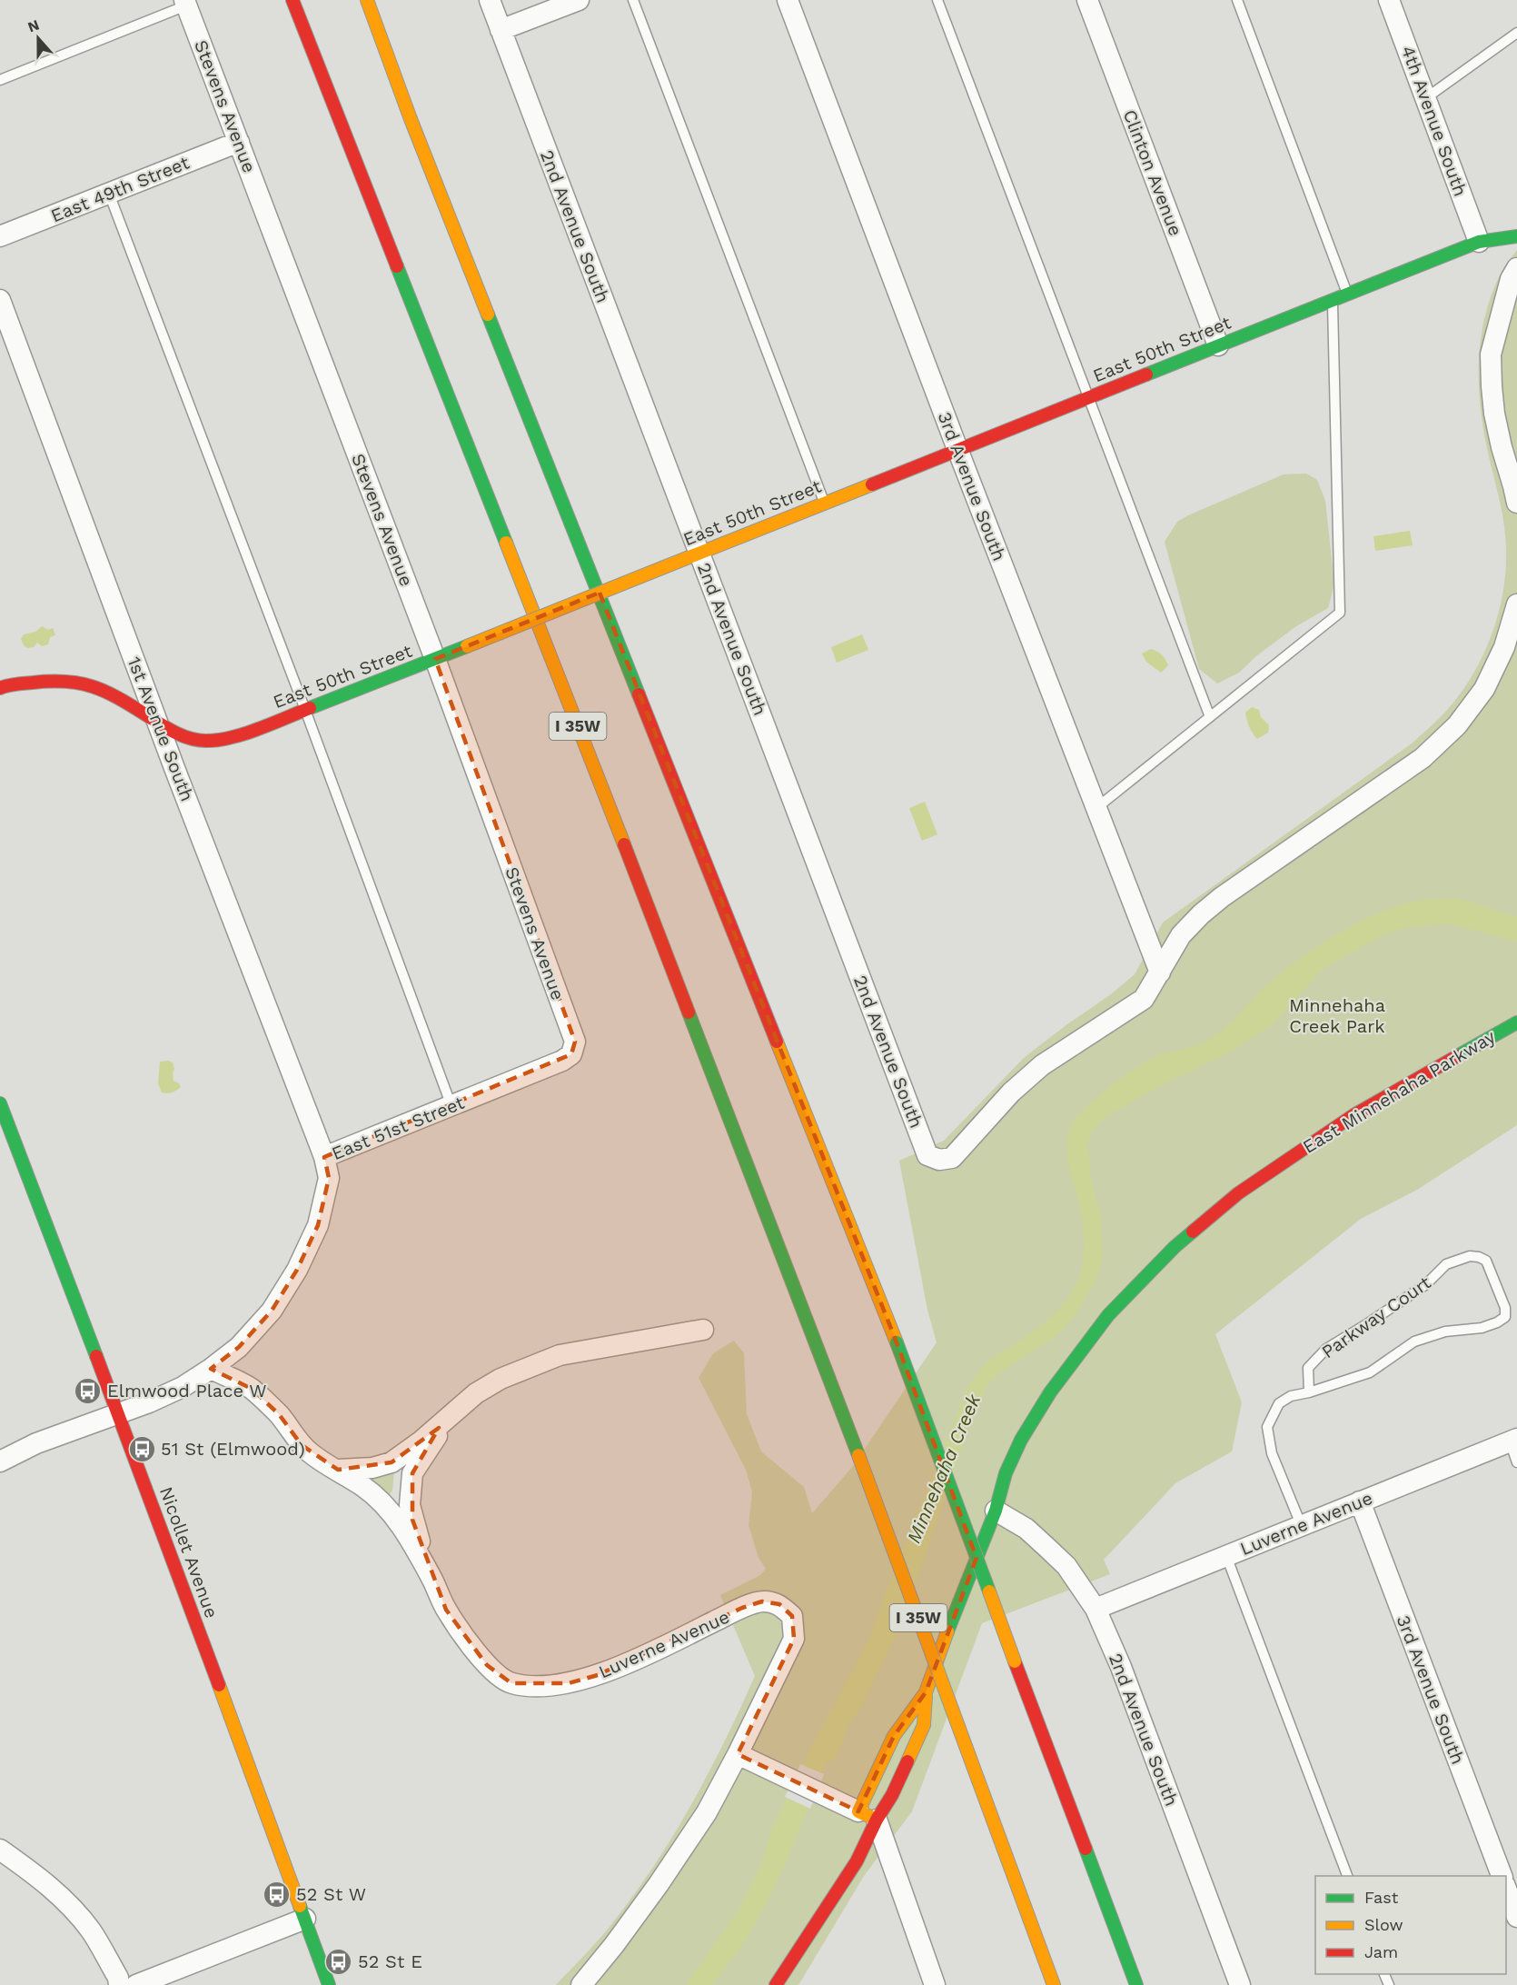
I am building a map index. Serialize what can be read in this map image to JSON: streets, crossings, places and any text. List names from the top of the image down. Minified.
{"streets":{"main road":["East 50th Street","I 35W","East Minnehaha Parkway","Nicollet Avenue"],"street":["Stevens Avenue","4th Avenue South","Clinton Avenue","East 49th Street","2nd Avenue South","3rd Avenue South","1st Avenue South","East 51st Street","Luverne Avenue"],"lane":["Parkway Court"]},"crossings":[["Stevens Avenue","East 49th Street"],["Stevens Avenue","East 50th Street"],["Stevens Avenue","East 51st Street"],["4th Avenue South","East 50th Street"],["Clinton Avenue","East 50th Street"],["2nd Avenue South","East 50th Street"],["2nd Avenue South","3rd Avenue South"],["2nd Avenue South","East Minnehaha Parkway"],["2nd Avenue South","Luverne Avenue"],["East 50th Street","3rd Avenue South"],["East 50th Street","1st Avenue South"],["3rd Avenue South","Luverne Avenue"],["1st Avenue South","East 51st Street"],["East 51st Street","Luverne Avenue"],["East 51st Street","Nicollet Avenue"],["Parkway Court","Luverne Avenue"]],"water":["Minnehaha Creek"],"parks":["Minnehaha Creek Park"],"places":{"bus stop":["Elmwood Place W","51 St (Elmwood)","52 St W","52 St E"]},"legend":["Fast","Slow","Jam"],"north":"top"}
